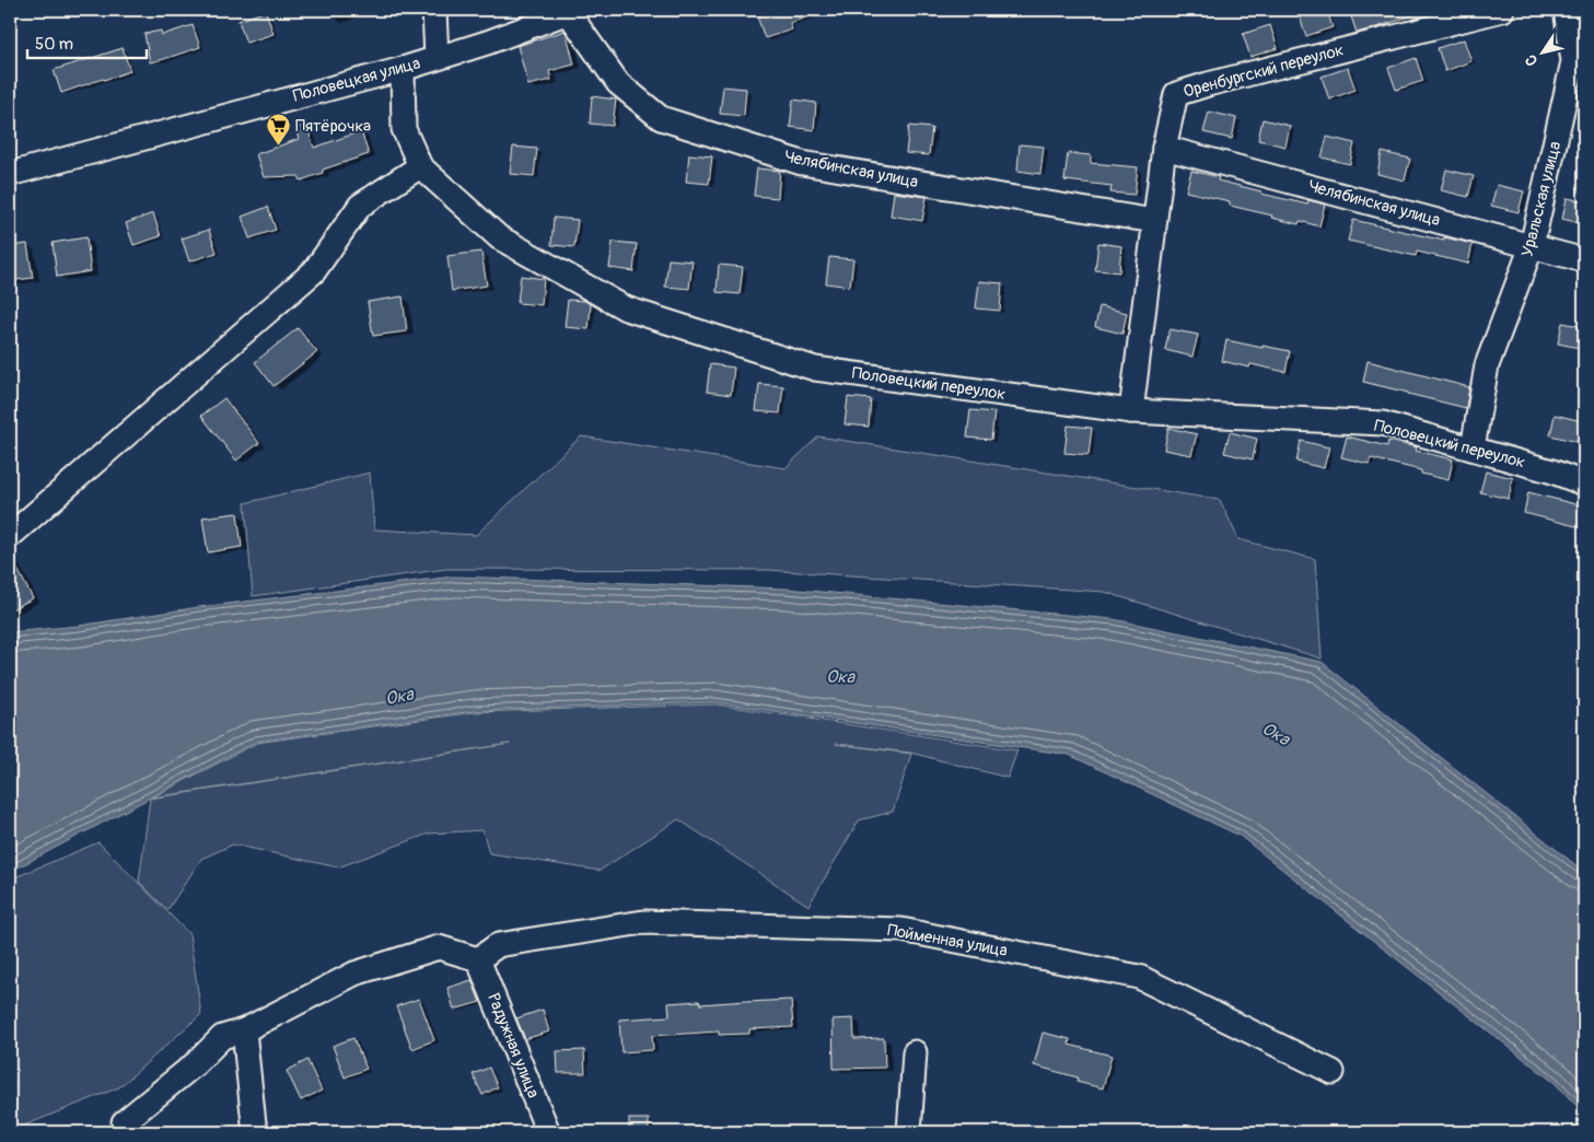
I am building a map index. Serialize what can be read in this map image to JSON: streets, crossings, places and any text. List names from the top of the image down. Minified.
{"streets":{"street":["Оренбургский переулок","Половецкая улица","Челябинская улица","Уральская улица","Половецкий переулок","Пойменная улица","Радужная улица"]},"crossings":[["Оренбургский переулок","Челябинская улица"],["Оренбургский переулок","Половецкий переулок"],["Половецкая улица","Челябинская улица"],["Половецкая улица","Половецкий переулок"],["Челябинская улица","Уральская улица"],["Уральская улица","Половецкий переулок"],["Пойменная улица","Радужная улица"]],"water":["Ока"],"places":{"supermarket":["Пятёрочка"]},"scale_bar":"50 m","north":"bottom left"}
